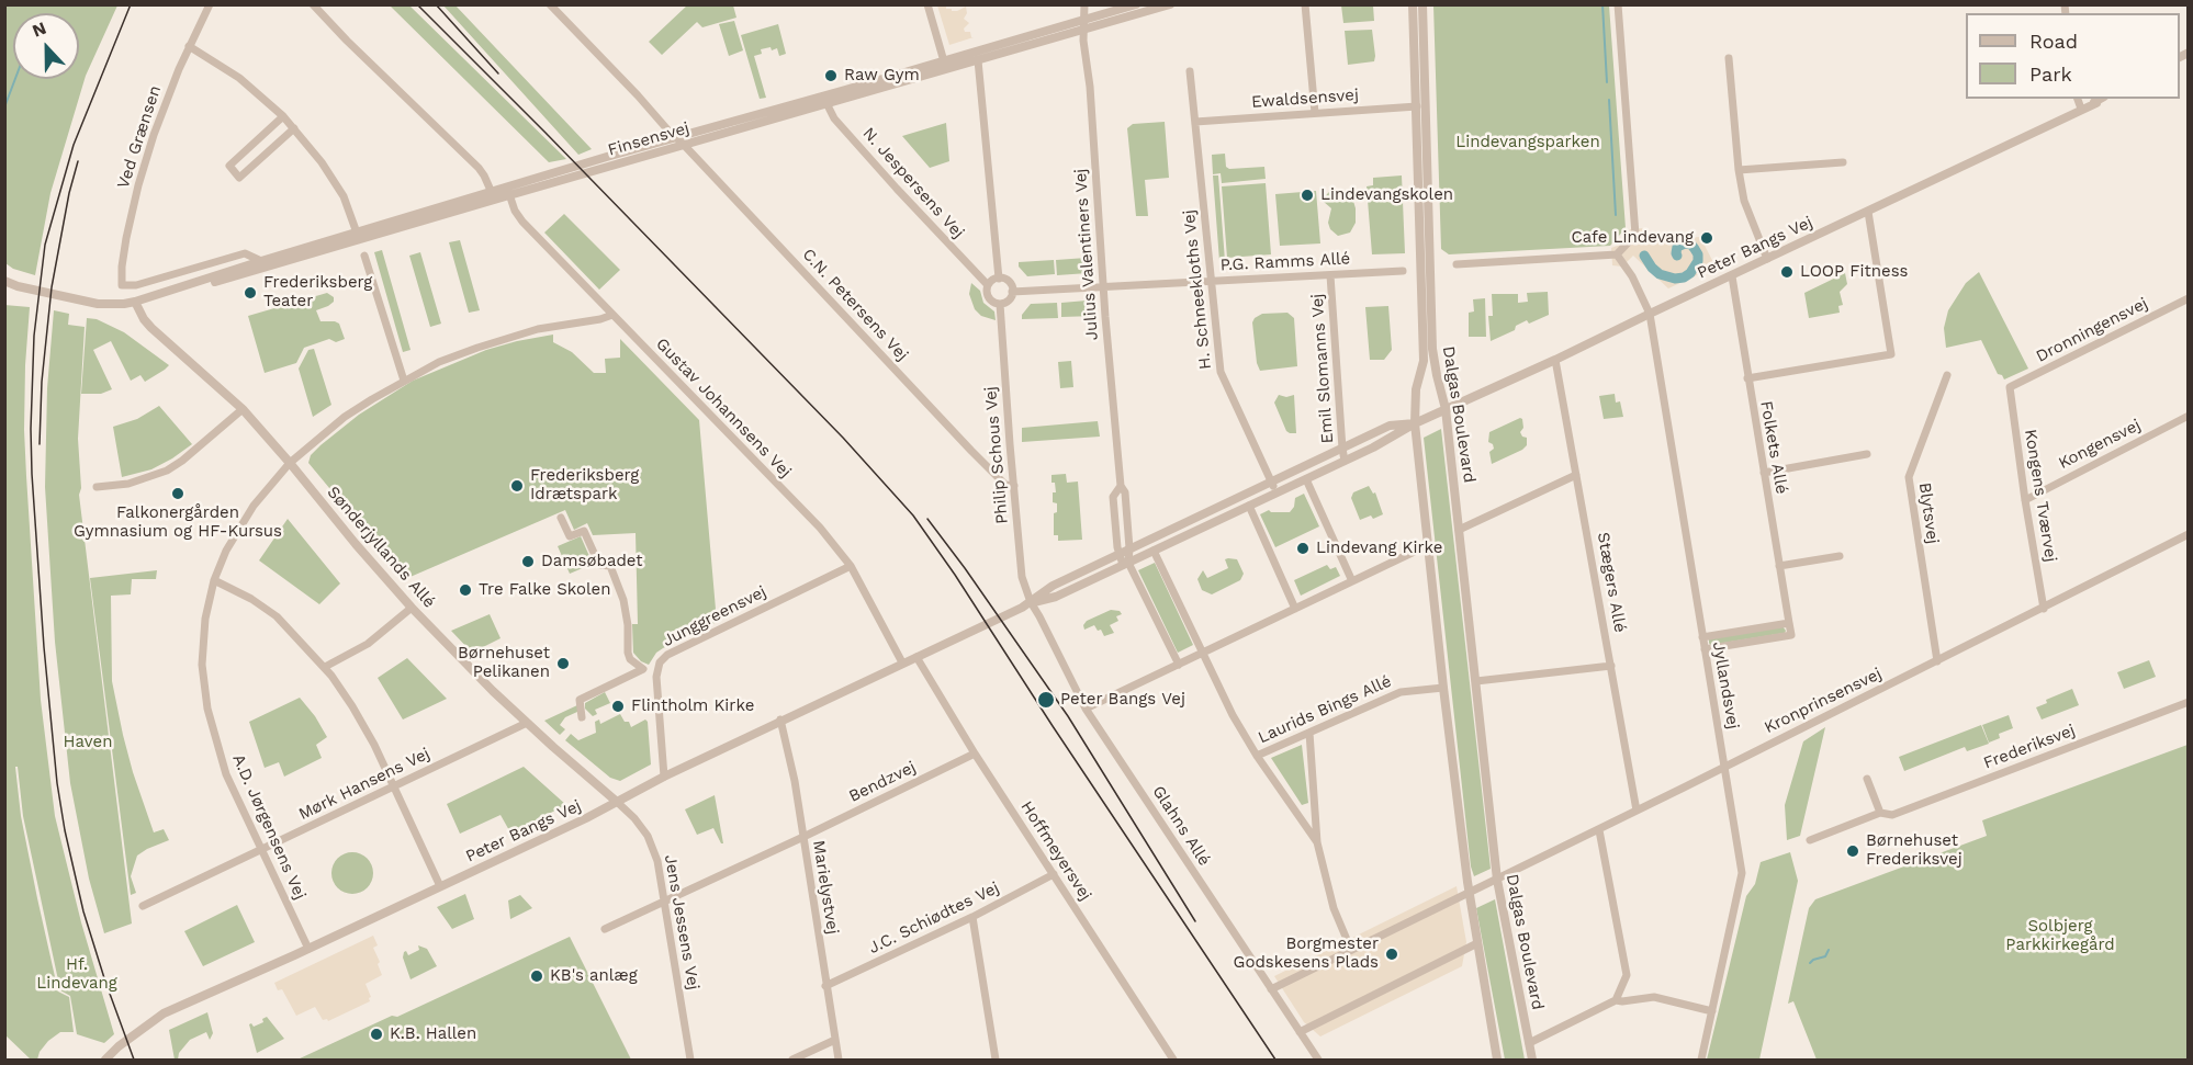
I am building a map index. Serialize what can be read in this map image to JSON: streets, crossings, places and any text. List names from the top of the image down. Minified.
{"streets":{"street":["Ewaldsensvej","Ved Grænsen","Finsensvej","N. Jespersens Vej","Peter Bangs Vej","Julius Valentiners Vej","P.G. Ramms Allé","H. Schneekloths Vej","C.N. Petersens Vej","Dronningensvej","Emil Slomanns Vej","Gustav Johannsens Vej","Dalgas Boulevard","Kongensvej","Folkets Allé","Philip Schous Vej","Kongens Tværvej","Blytsvej","Sønderjyllands Allé","Stægers Allé","Junggreensvej","Jyllandsvej","Kronprinsensvej","Laurids Bings Allé","Frederiksvej","Bendzvej","Mørk Hansens Vej","Glahns Allé","A.D. Jørgensens Vej","Hoffmeyersvej","Marielystvej","J.C. Schiødtes Vej","Jens Jessens Vej"]},"crossings":[["Ewaldsensvej","H. Schneekloths Vej"],["Ewaldsensvej","Dalgas Boulevard"],["Ved Grænsen","Finsensvej"],["Finsensvej","N. Jespersens Vej"],["Finsensvej","Julius Valentiners Vej"],["Finsensvej","C.N. Petersens Vej"],["Finsensvej","Gustav Johannsens Vej"],["Finsensvej","Sønderjyllands Allé"],["N. Jespersens Vej","P.G. Ramms Allé"],["N. Jespersens Vej","Philip Schous Vej"],["Peter Bangs Vej","Julius Valentiners Vej"],["Peter Bangs Vej","H. Schneekloths Vej"],["Peter Bangs Vej","Emil Slomanns Vej"],["Peter Bangs Vej","Gustav Johannsens Vej"],["Peter Bangs Vej","Dalgas Boulevard"],["Peter Bangs Vej","Folkets Allé"],["Peter Bangs Vej","Philip Schous Vej"],["Peter Bangs Vej","Sønderjyllands Allé"],["Peter Bangs Vej","Stægers Allé"],["Peter Bangs Vej","Junggreensvej"],["Peter Bangs Vej","Jyllandsvej"],["Peter Bangs Vej","Glahns Allé"],["Peter Bangs Vej","A.D. Jørgensens Vej"],["Peter Bangs Vej","Hoffmeyersvej"],["Peter Bangs Vej","Marielystvej"],["Peter Bangs Vej","Jens Jessens Vej"],["Julius Valentiners Vej","P.G. Ramms Allé"],["P.G. Ramms Allé","H. Schneekloths Vej"],["P.G. Ramms Allé","Emil Slomanns Vej"],["P.G. Ramms Allé","Philip Schous Vej"],["C.N. Petersens Vej","Philip Schous Vej"],["Dronningensvej","Kongens Tværvej"],["Gustav Johannsens Vej","Junggreensvej"],["Gustav Johannsens Vej","A.D. Jørgensens Vej"],["Dalgas Boulevard","Kronprinsensvej"],["Dalgas Boulevard","Laurids Bings Allé"],["Kongensvej","Kongens Tværvej"],["Philip Schous Vej","Glahns Allé"],["Kongens Tværvej","Kronprinsensvej"],["Blytsvej","Kronprinsensvej"],["Sønderjyllands Allé","Mørk Hansens Vej"],["Sønderjyllands Allé","A.D. Jørgensens Vej"],["Sønderjyllands Allé","Jens Jessens Vej"],["Stægers Allé","Kronprinsensvej"],["Jyllandsvej","Kronprinsensvej"],["Bendzvej","Hoffmeyersvej"],["Bendzvej","Marielystvej"],["Bendzvej","Jens Jessens Vej"],["Mørk Hansens Vej","A.D. Jørgensens Vej"],["Hoffmeyersvej","J.C. Schiødtes Vej"],["Marielystvej","J.C. Schiødtes Vej"]],"parks":["Lindevangsparken","Haven","Solbjerg Parkkirkegård","Hf. Lindevang"],"places":["Raw Gym","Lindevangskolen","Cafe Lindevang","LOOP Fitness","Frederiksberg Teater","Frederiksberg Idrætspark","Falkonergården Gymnasium og HF-Kursus","Lindevang Kirke","Damsøbadet","Tre Falke Skolen","Børnehuset Pelikanen","Peter Bangs Vej","Flintholm Kirke","Børnehuset Frederiksvej","Borgmester Godskesens Plads","KB's anlæg","K.B. Hallen"],"legend":["Road","Park"],"north":"top"}
